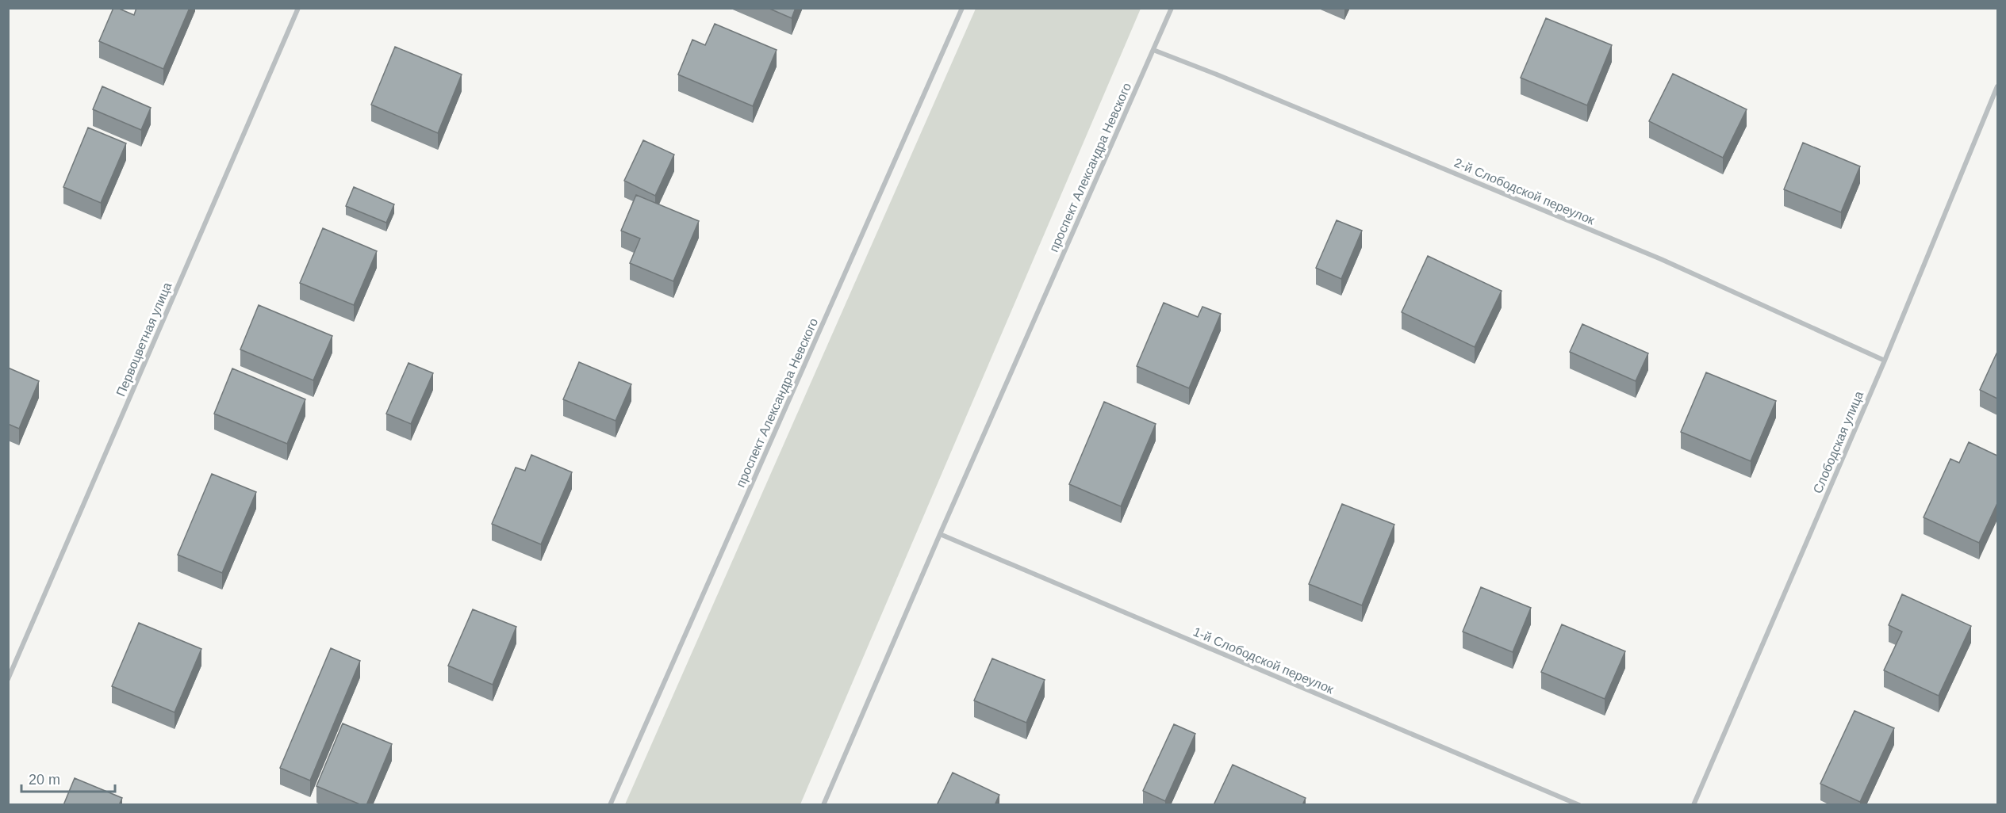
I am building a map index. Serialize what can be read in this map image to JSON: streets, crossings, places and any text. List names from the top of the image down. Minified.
{"streets":{"street":["проспект Александра Невского","2-й Слободской переулок","Первоцветная улица","Слободская улица","1-й Слободской переулок"]},"crossings":[["проспект Александра Невского","2-й Слободской переулок"],["проспект Александра Невского","1-й Слободской переулок"],["2-й Слободской переулок","Слободская улица"]],"scale_bar":"20 m"}
